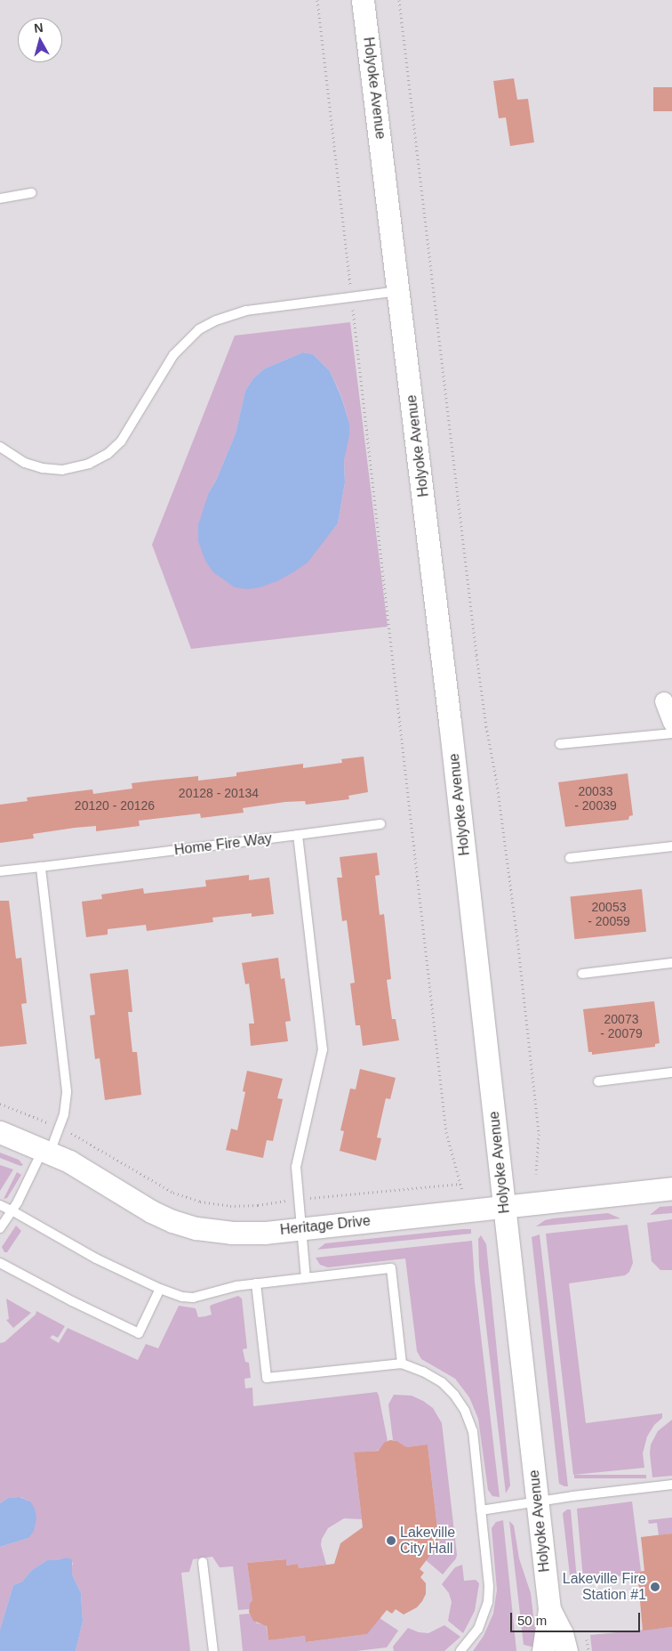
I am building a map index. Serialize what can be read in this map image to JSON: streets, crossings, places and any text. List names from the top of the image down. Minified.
{"streets":{"street":["Holyoke Avenue","Heritage Drive"],"lane":["Home Fire Way"]},"crossings":[["Holyoke Avenue","Heritage Drive"]],"places":["Lakeville City Hall","Lakeville Fire Station #1"],"house_numbers":["20033 - 20039","20128 - 20134","20120 - 20126","20053 - 20059","20073 - 20079"],"scale_bar":"50 m","north":"top"}
